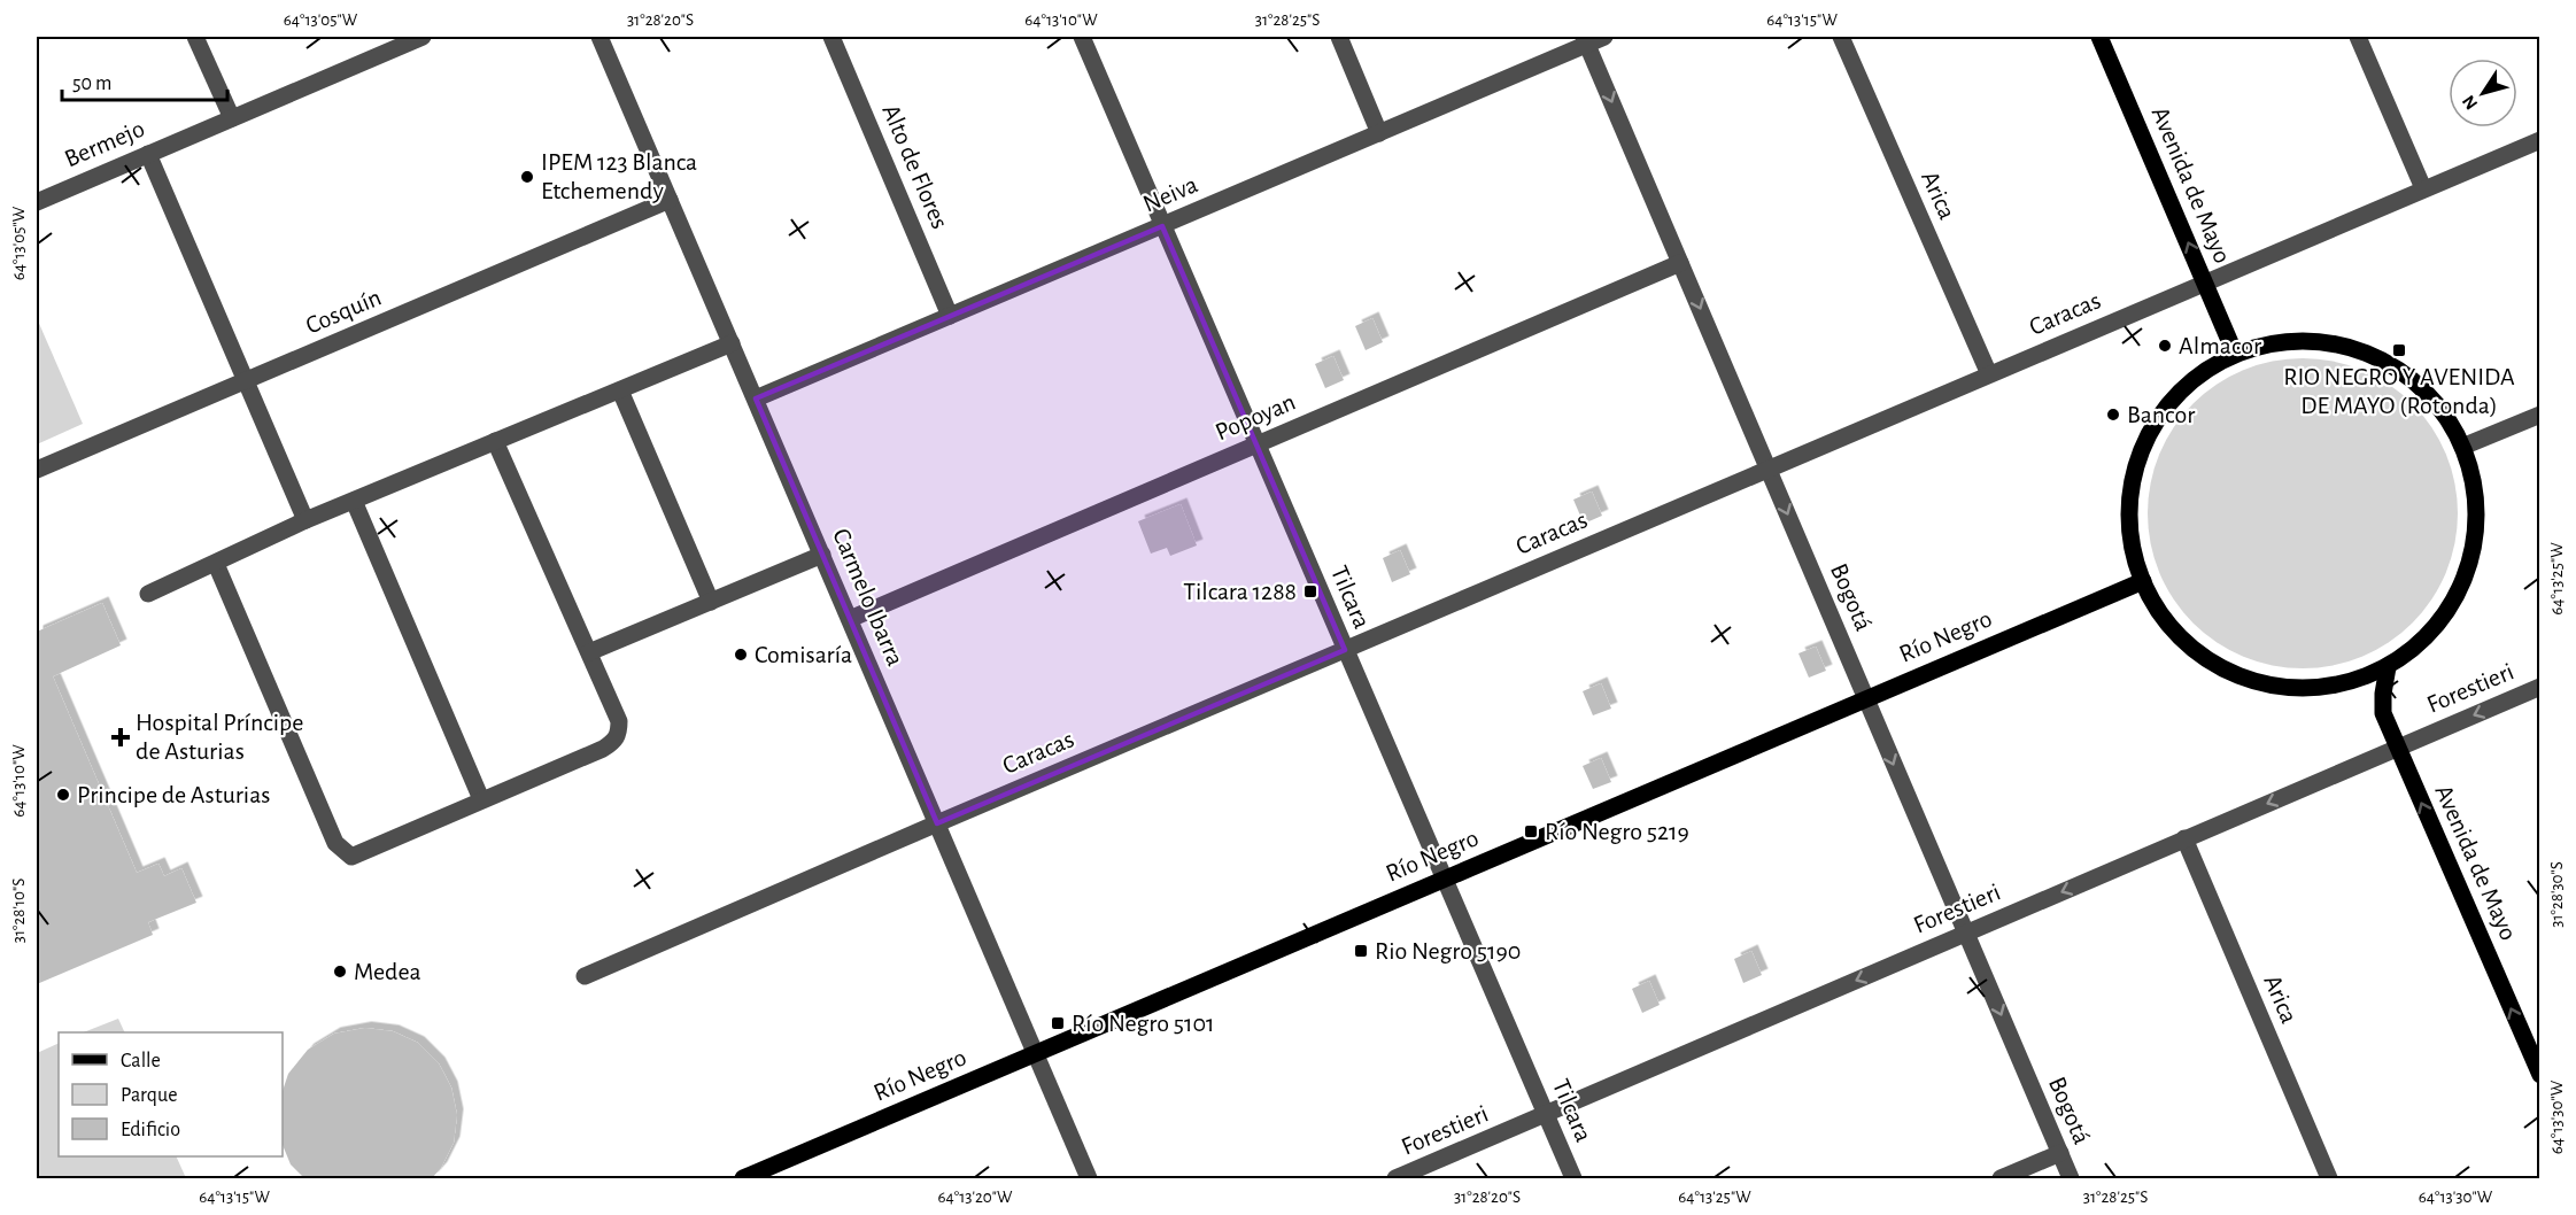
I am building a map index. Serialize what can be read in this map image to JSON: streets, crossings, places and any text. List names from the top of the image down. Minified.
{"streets":{"main road":["Avenida de Mayo","Río Negro"],"street":["Bermejo","Alto de Flores","Neiva","Arica","Cosquín","Caracas","Popoyan","Carmelo Ibarra","Tilcara","Bogotá","Forestieri"]},"crossings":[["Alto de Flores","Neiva"],["Avenida de Mayo","Caracas"],["Avenida de Mayo","Forestieri"],["Neiva","Carmelo Ibarra"],["Neiva","Tilcara"],["Neiva","Bogotá"],["Arica","Caracas"],["Arica","Forestieri"],["Cosquín","Carmelo Ibarra"],["Caracas","Carmelo Ibarra"],["Caracas","Tilcara"],["Caracas","Bogotá"],["Popoyan","Carmelo Ibarra"],["Popoyan","Tilcara"],["Popoyan","Bogotá"],["Carmelo Ibarra","Río Negro"],["Tilcara","Río Negro"],["Tilcara","Forestieri"],["Bogotá","Río Negro"],["Bogotá","Forestieri"]],"one_way":["Avenida de Mayo","Bogotá","Forestieri"],"places":{"other":["IPEM 123 Blanca Etchemendy","Almacor","Bancor","Comisaría","Principe de Asturias","Medea"],"transit":["RIO NEGRO Y AVENIDA DE MAYO (Rotonda)","Tilcara 1288","Río Negro 5219","Rio Negro 5190","Río Negro 5101"],"health":["Hospital Príncipe de Asturias"]},"legend":["Calle","Parque","Edificio"],"scale_bar":"50 m","north":"bottom left","coordinates":["64°13'05\"W","31°28'20\"S","64°13'10\"W","31°28'25\"S","64°13'15\"W","64°13'25\"W","31°28'30\"S","31°28'10\"S","64°13'30\"W","64°13'20\"W"]}
